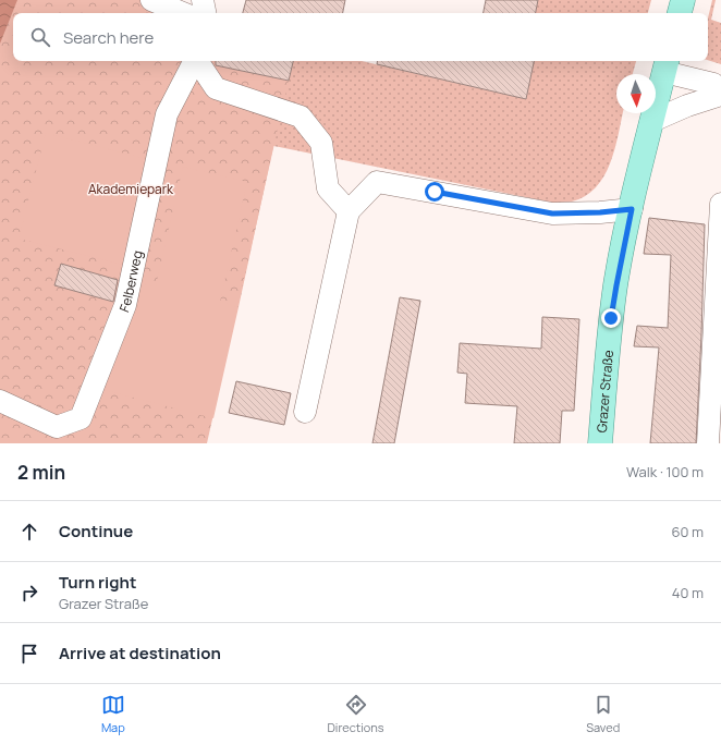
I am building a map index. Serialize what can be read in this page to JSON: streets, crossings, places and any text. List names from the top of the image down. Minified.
{"streets":{"main road":["Grazer Straße"],"street":["Felberweg"]},"parks":["Akademiepark"],"north":"bottom","page":{"search":"Search here","heading":["2 min","Walk · 100 m"],"list":[["Continue","60 m"],["Turn right","Grazer Straße","40 m"],"Arrive at destination"],"nav":["Map","Directions","Saved"]}}
